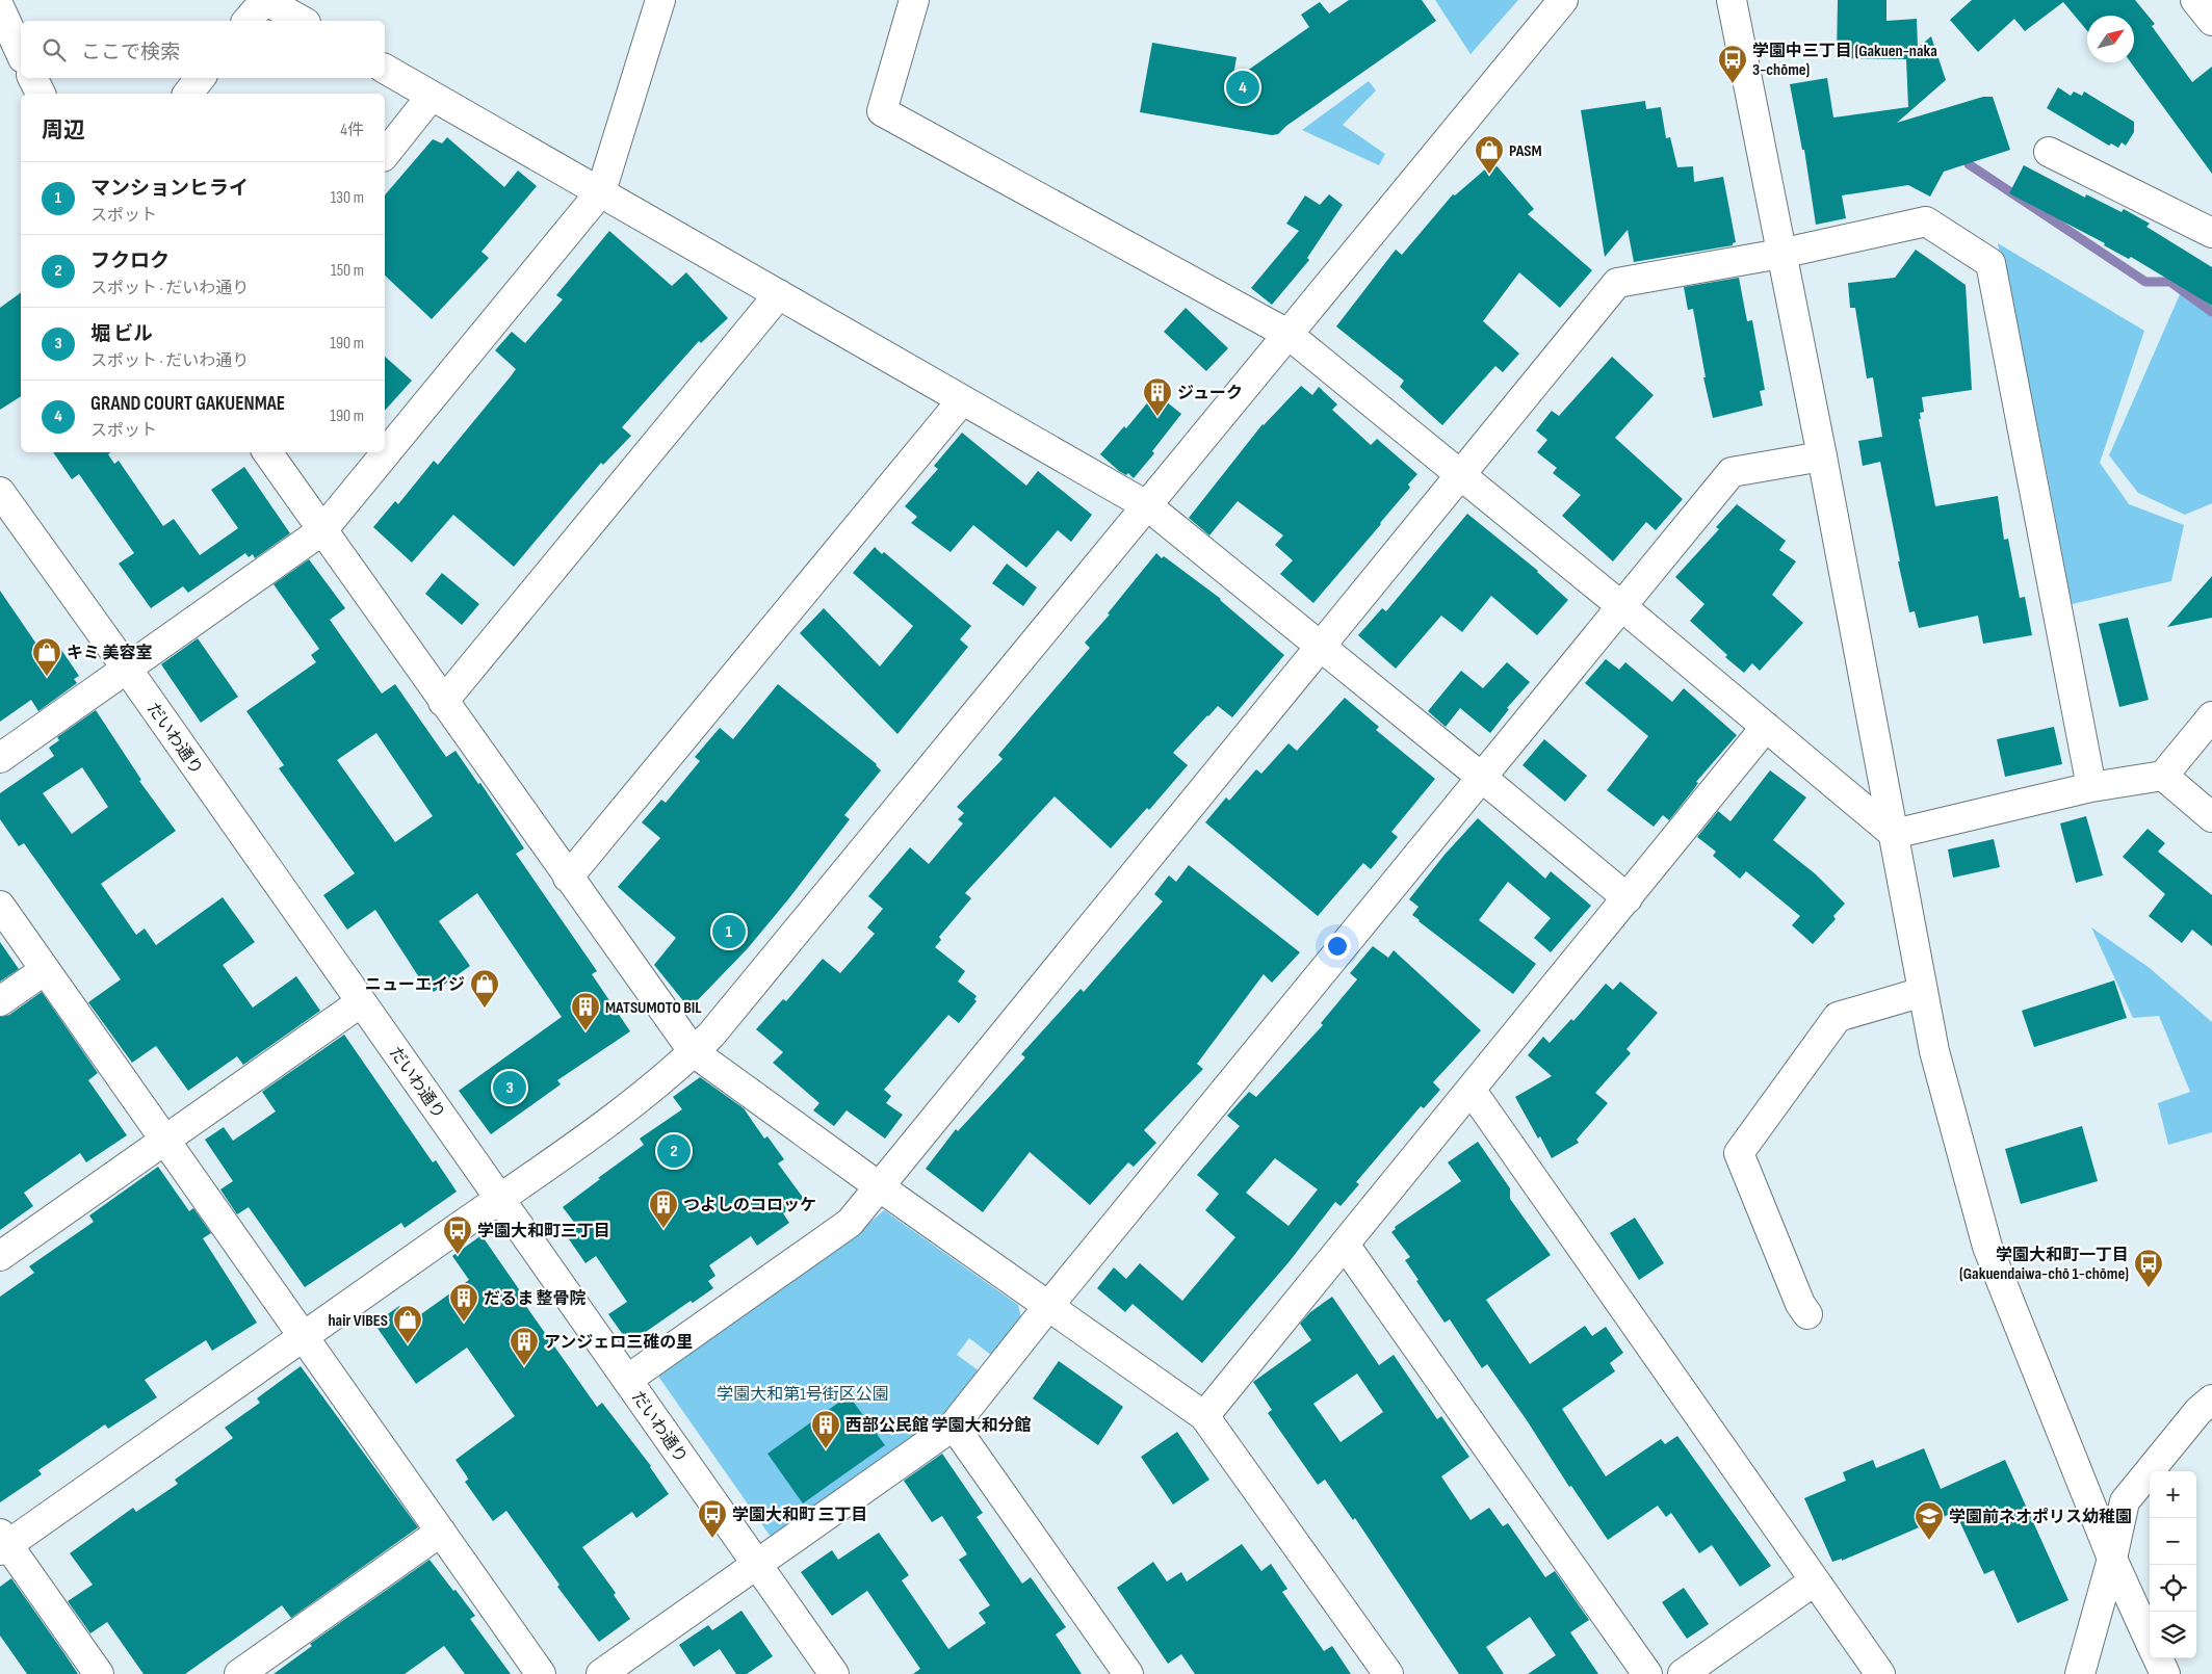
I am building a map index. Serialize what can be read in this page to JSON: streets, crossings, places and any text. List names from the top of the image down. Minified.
{"streets":{"street":["だいわ通り"]},"parks":["学園大和第1号街区公園"],"places":{"bus stop":["学園中三丁目 (Gakuen-naka 3-chōme)","学園大和町三丁目","学園大和町一丁目 (Gakuendaiwa-chō 1-chōme)","学園大和町 三丁目"],"shop":["PASM","キミ 美容室","ニューエイジ","hair VIBES"],"building":["ジューク","MATSUMOTO BIL","つよしのコロッケ","だるま 整骨院","アンジェロ三碓の里","西部公民館 学園大和分館"],"school or university":["学園前ネオポリス幼稚園"]},"north":"top right","page":{"search":"ここで検索","pins":["4","1","3","2"],"heading":["周辺","4件"],"list":[{"mark":"1","name":"マンションヒライ","note":"スポット","value":"130 m"},{"mark":"2","name":"フクロク","note":"スポット · だいわ通り","value":"150 m"},{"mark":"3","name":"堀 ビル","note":"スポット · だいわ通り","value":"190 m"},{"mark":"4","name":"GRAND COURT GAKUENMAE","note":"スポット","value":"190 m"}],"map_buttons":["+","−"]}}
